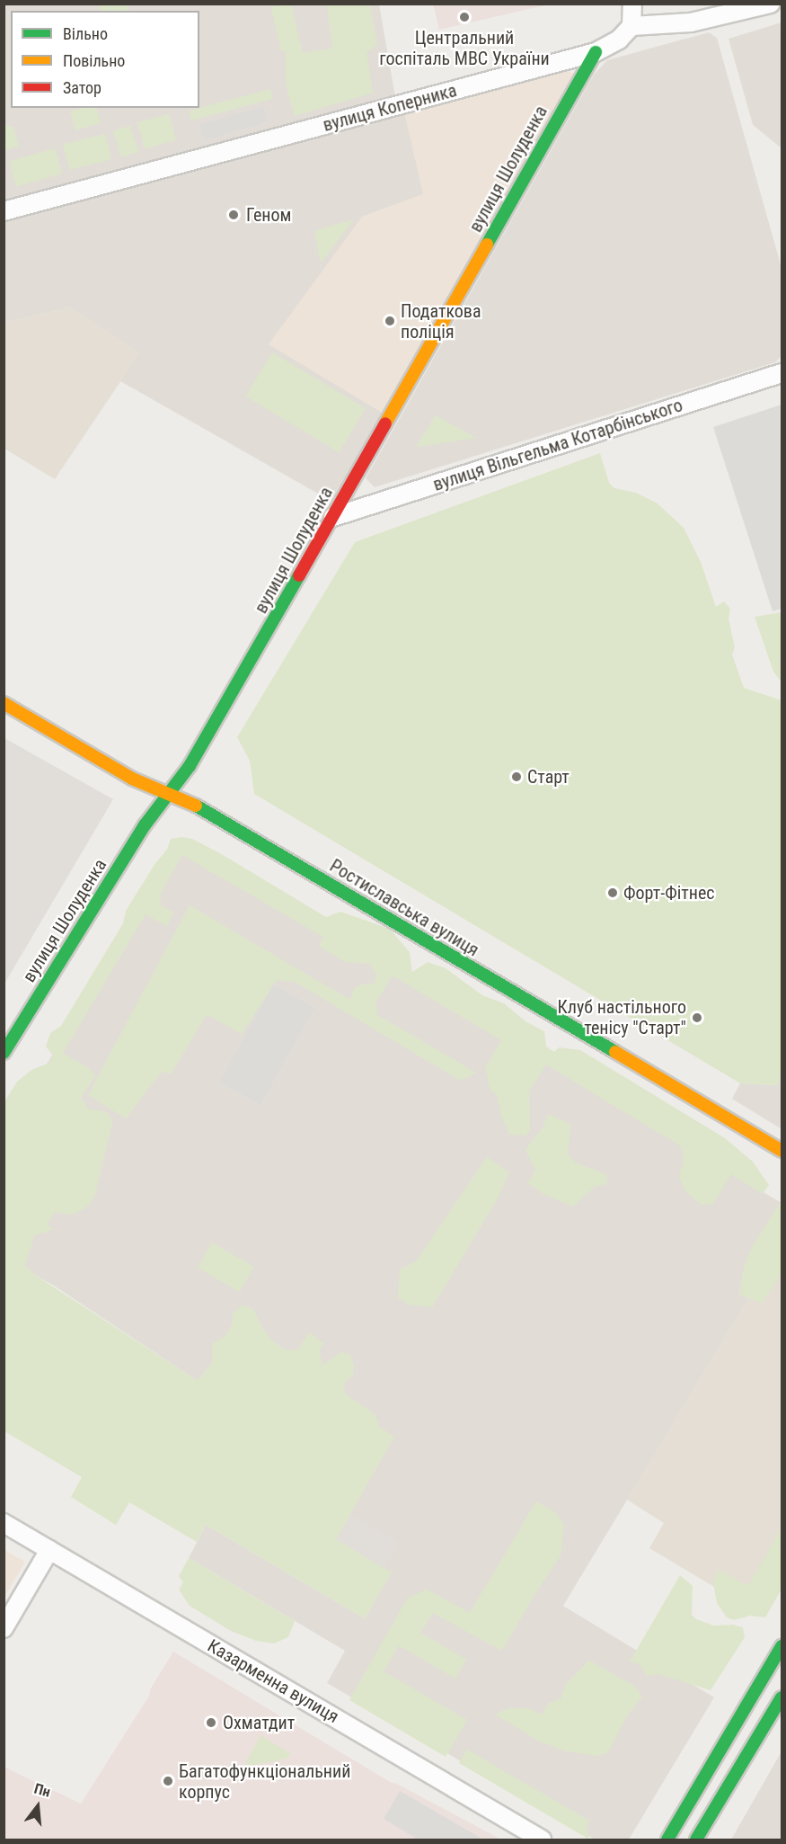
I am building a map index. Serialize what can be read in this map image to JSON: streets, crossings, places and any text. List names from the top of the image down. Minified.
{"streets":{"street":["вулиця Коперника","вулиця Шолуденка","вулиця Вільгельма Котарбінського","Ростиславська вулиця","Казарменна вулиця"]},"crossings":[["вулиця Коперника","вулиця Шолуденка"],["вулиця Шолуденка","вулиця Вільгельма Котарбінського"],["вулиця Шолуденка","Ростиславська вулиця"]],"places":["Центральний госпіталь МВС України","Геном","Податкова поліція","Старт","Форт-Фітнес","Клуб настільного тенісу \"Старт\"","Охматдит","Багатофункціональний корпус"],"legend":["Вільно","Повільно","Затор"],"north":"top"}
